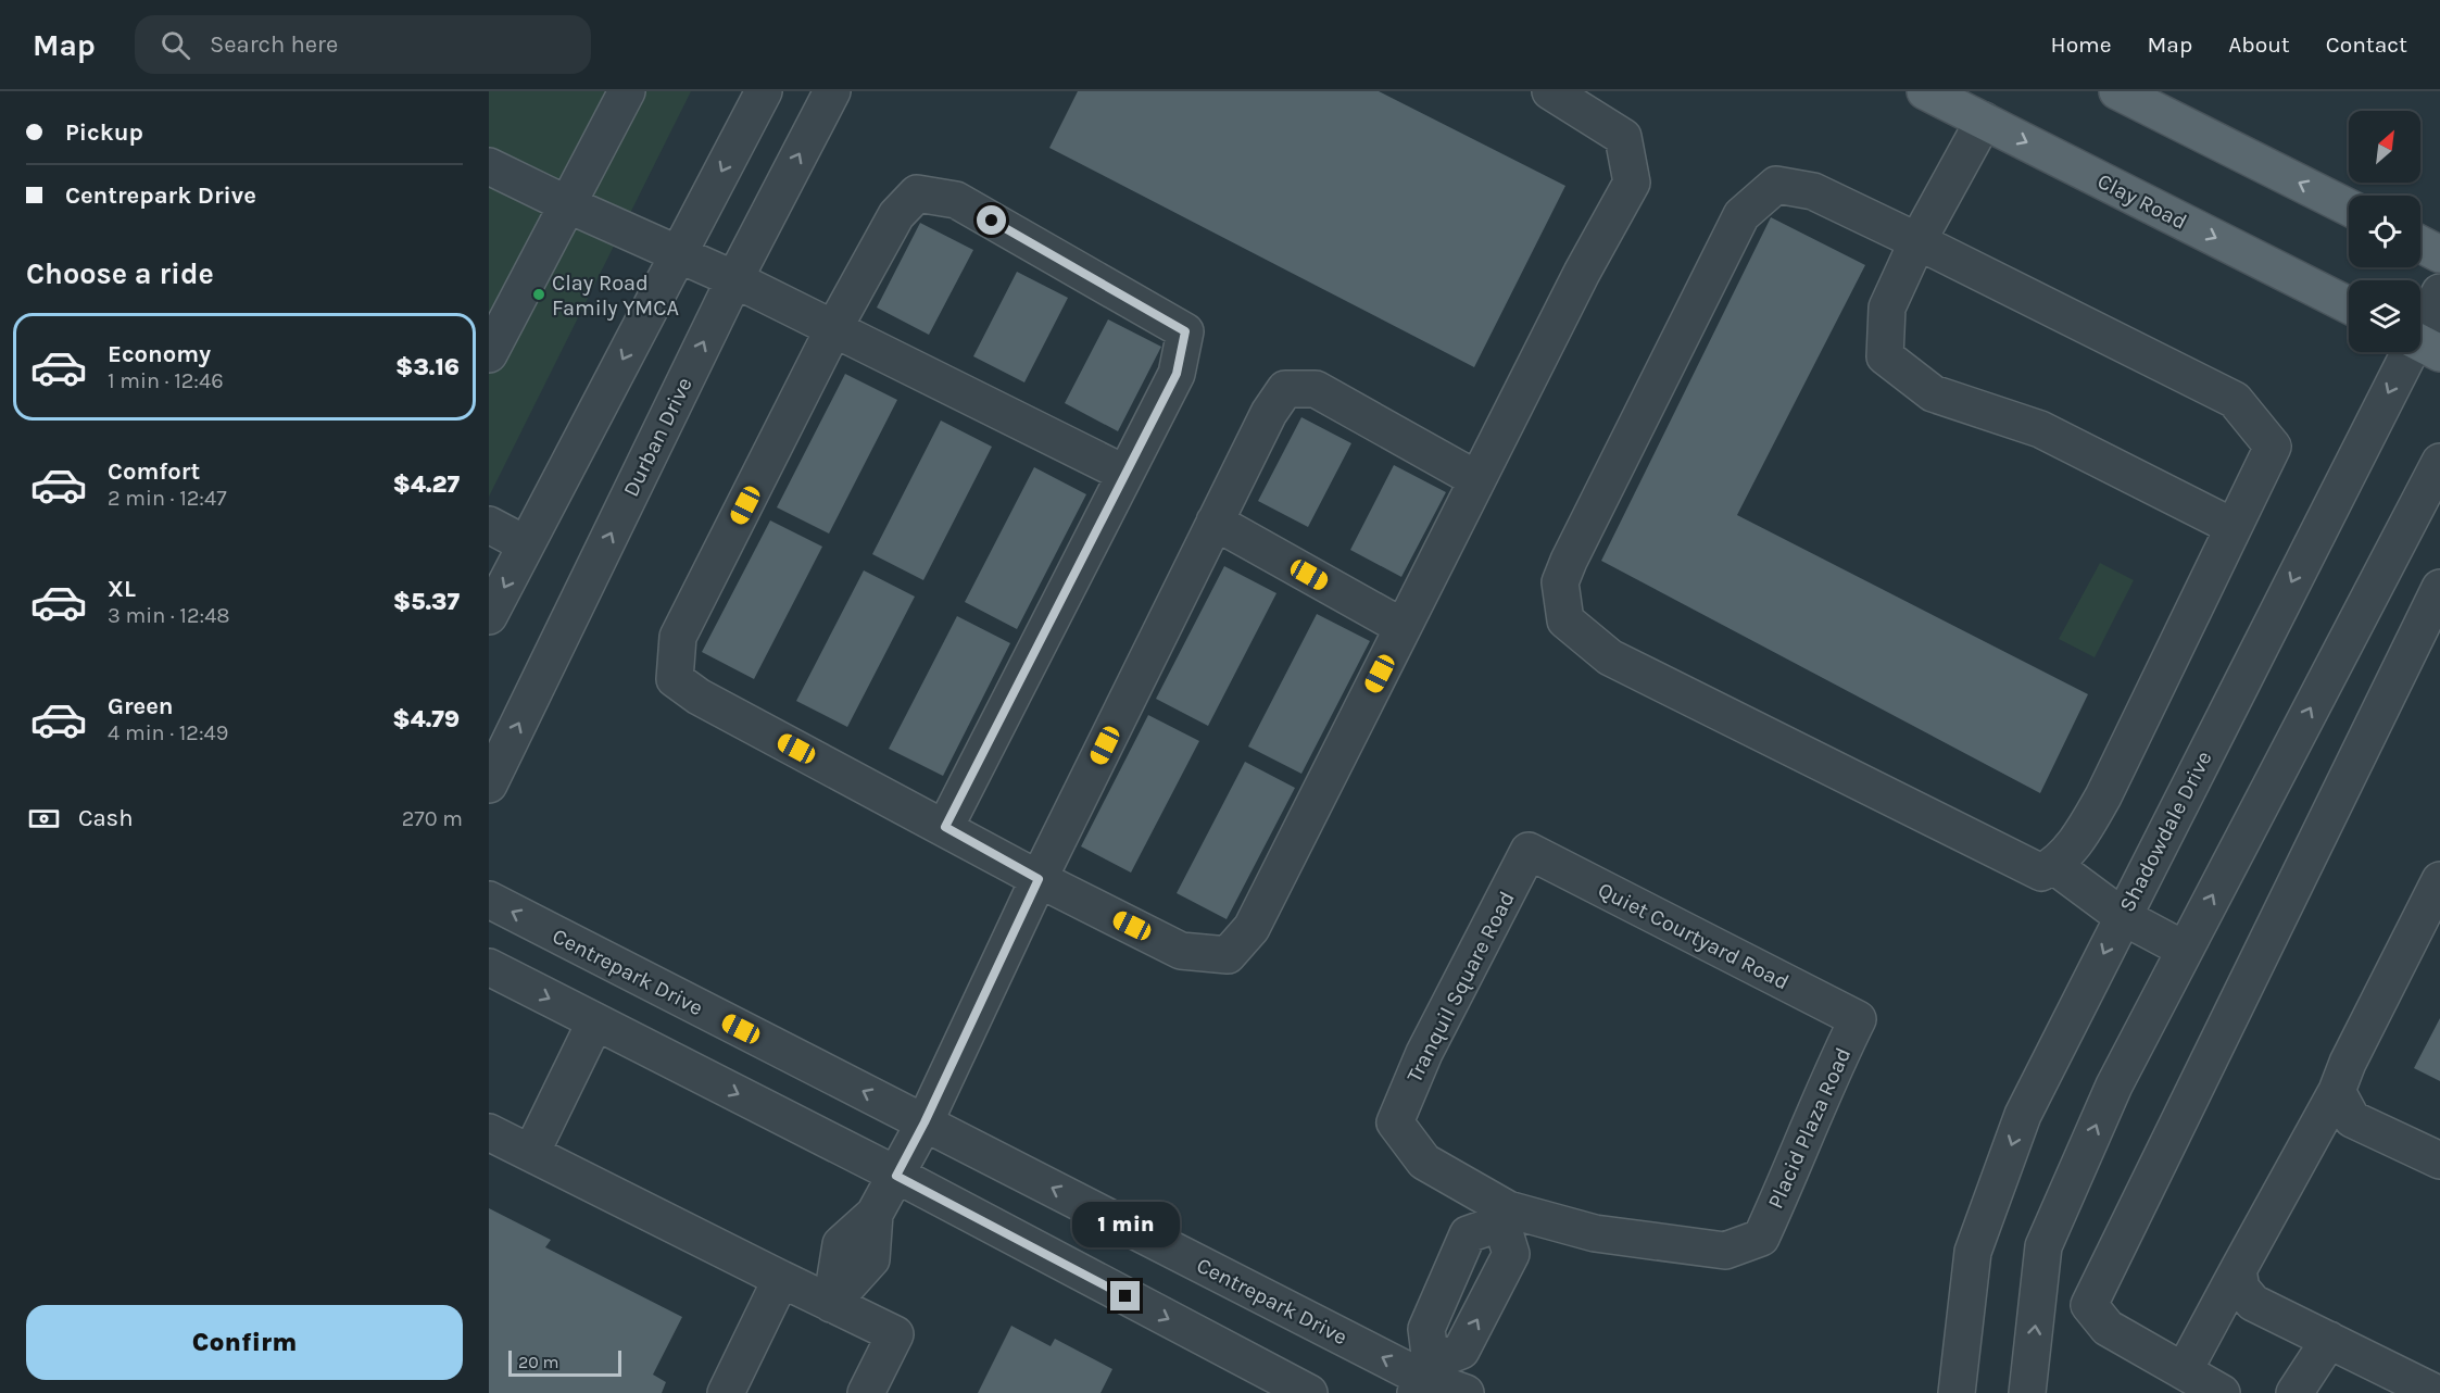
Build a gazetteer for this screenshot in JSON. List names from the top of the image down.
{
  "streets": {
    "main road": ["Clay Road"],
    "street": [
      "Durban Drive",
      "Shadowdale Drive",
      "Quiet Courtyard Road",
      "Centrepark Drive",
      "Tranquil Square Road",
      "Placid Plaza Road"
    ]
  },
  "crossings": [
    ["Quiet Courtyard Road", "Tranquil Square Road"],
    ["Quiet Courtyard Road", "Placid Plaza Road"],
    ["Tranquil Square Road", "Placid Plaza Road"]
  ],
  "places": ["Clay Road Family YMCA"],
  "scale_bar": "20 m",
  "north": "top right",
  "page": {
    "header": "Map",
    "search": "Search here",
    "nav": [
      "Home",
      "Map",
      "About",
      "Contact"
    ],
    "banner": ["Pickup", "Centrepark Drive"],
    "heading": "Choose a ride",
    "list": [
      {
        "name": "Economy",
        "note": "1 min · 12:46",
        "value": "$3.16"
      },
      {
        "name": "Comfort",
        "note": "2 min · 12:47",
        "value": "$4.27"
      },
      {
        "name": "XL",
        "note": "3 min · 12:48",
        "value": "$5.37"
      },
      {
        "name": "Green",
        "note": "4 min · 12:49",
        "value": "$4.79"
      }
    ],
    "pay": ["Cash", "270 m"],
    "bubble": "1 min",
    "buttons": "Confirm",
    "scale": "20 m"
  }
}
